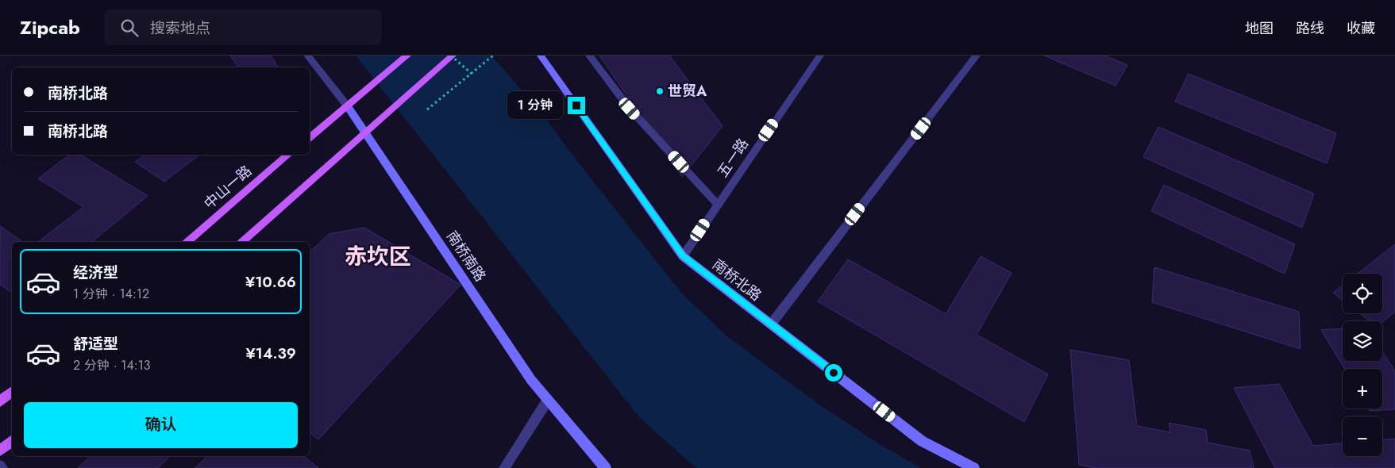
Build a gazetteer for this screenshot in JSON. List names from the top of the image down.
{
  "streets": {
    "main road": ["中山一路"],
    "street": ["五一路", "南桥南路", "南桥北路"]
  },
  "crossings": [
    ["五一路", "南桥北路"]
  ],
  "districts": ["赤坎区"],
  "places": ["世贸A"],
  "page": {
    "header": "Zipcab",
    "search": "搜索地点",
    "nav": ["地图", "路线", "收藏"],
    "banner": ["南桥北路", "南桥北路"],
    "bubble": "1 分钟",
    "list": [
      {
        "name": "经济型",
        "note": "1 分钟 · 14:12",
        "value": "¥10.66"
      },
      {
        "name": "舒适型",
        "note": "2 分钟 · 14:13",
        "value": "¥14.39"
      }
    ],
    "map_buttons": ["+", "−"],
    "buttons": "确认"
  }
}
